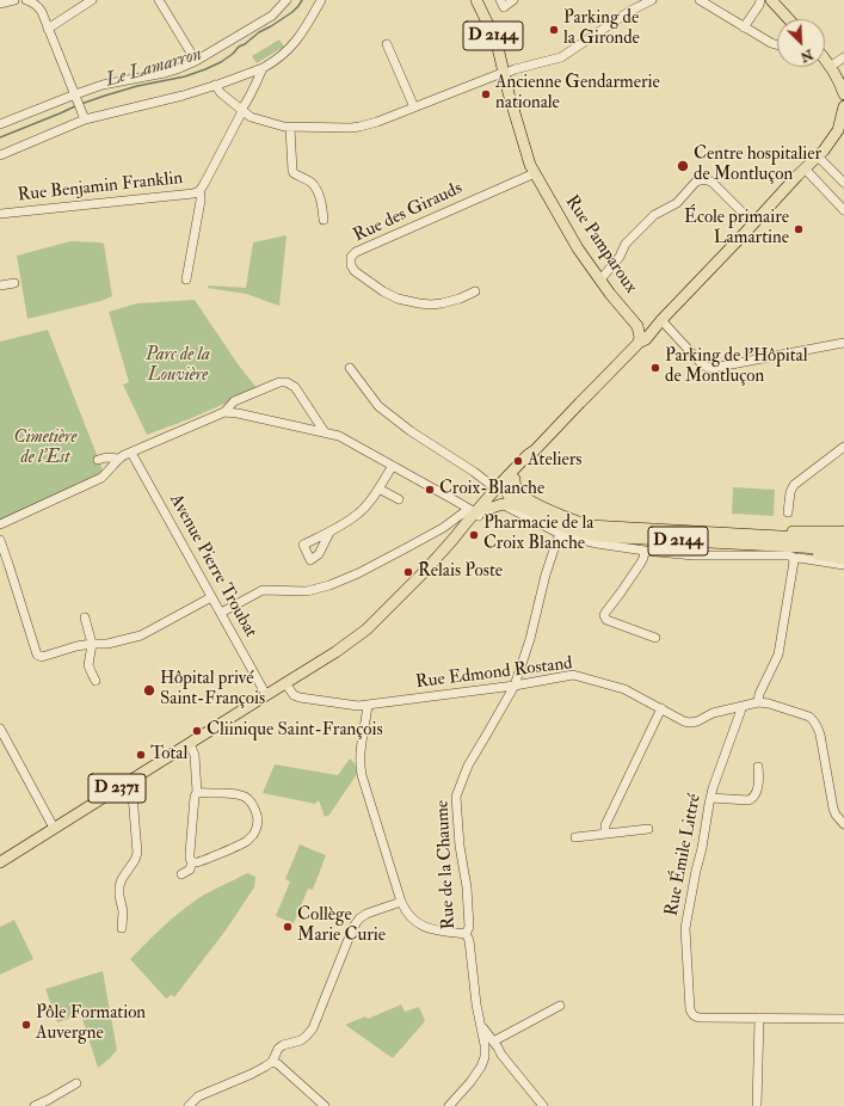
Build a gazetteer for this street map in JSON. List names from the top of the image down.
{
  "streets": {
    "main road": ["D 2144", "Rue Pamparoux", "D 2371"],
    "street": [
      "Rue Benjamin Franklin",
      "Rue des Girauds",
      "Avenue Pierre Troubat",
      "Rue Edmond Rostand",
      "Rue Émile Littré",
      "Rue de la Chaume"
    ]
  },
  "crossings": [
    ["D 2144", "Rue des Girauds"],
    ["D 2144", "Rue Pamparoux"],
    ["D 2144", "D 2371"],
    ["Rue des Girauds", "Rue Pamparoux"],
    ["Avenue Pierre Troubat", "D 2371"],
    ["Rue Edmond Rostand", "D 2371"],
    ["Rue Edmond Rostand", "Rue Émile Littré"],
    ["Rue Edmond Rostand", "Rue de la Chaume"]
  ],
  "water": ["Le Lamarron"],
  "parks": ["Parc de la Louvière", "Cimetière de l’Est"],
  "places": [
    "Parking de la Gironde",
    "Ancienne Gendarmerie nationale",
    "Centre hospitalier de Montluçon",
    "École primaire Lamartine",
    "Parking de l'Hôpital de Montluçon",
    "Ateliers",
    "Croix-Blanche",
    "Pharmacie de la Croix Blanche",
    "Relais Poste",
    "Hôpital privé Saint-François",
    "Cliinique Saint-François",
    "Total",
    "Collège Marie Curie",
    "Pôle Formation Auvergne"
  ],
  "north": "bottom right"
}
